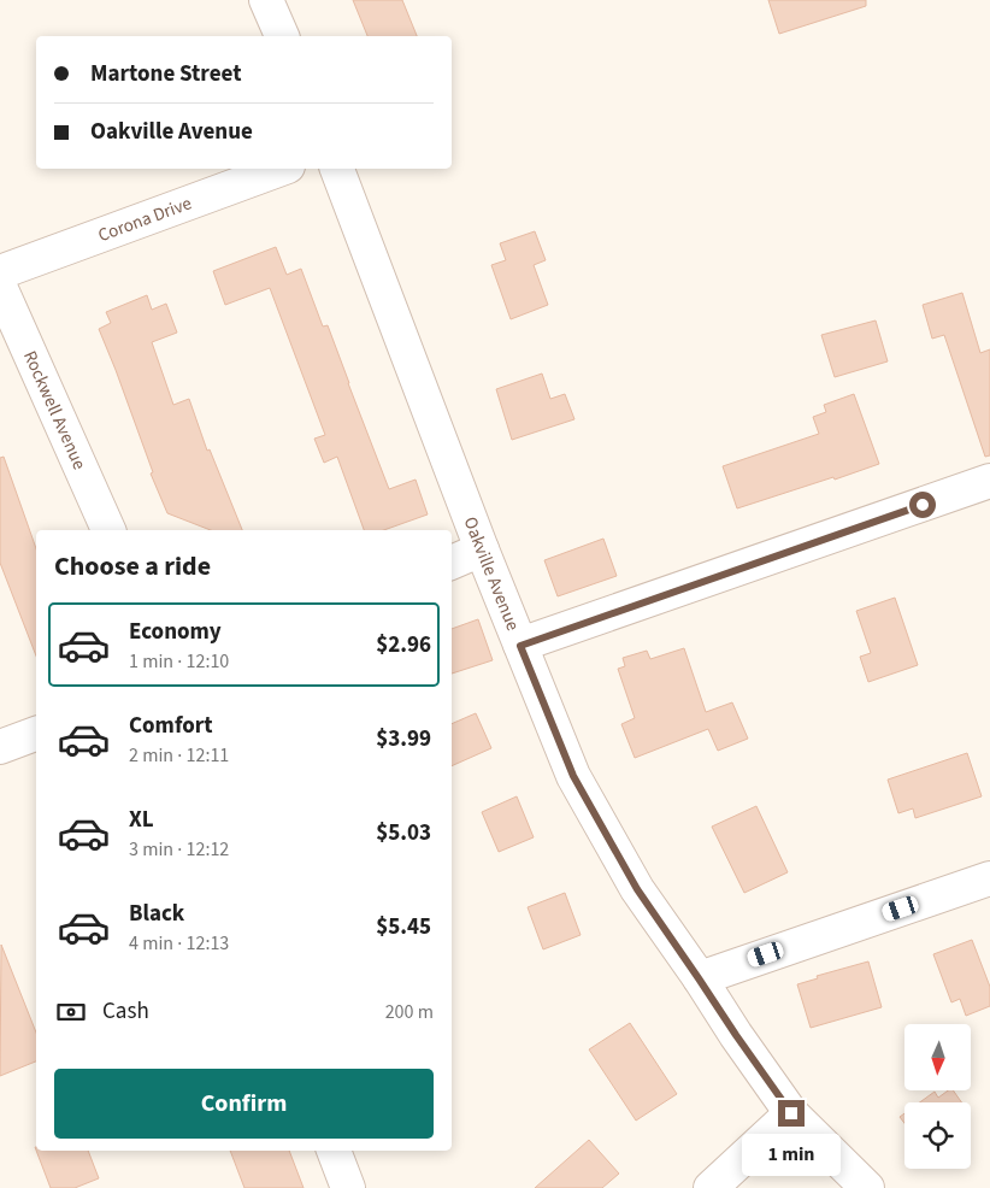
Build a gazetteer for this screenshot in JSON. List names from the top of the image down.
{
  "streets": {
    "street": ["Corona Drive", "Rockwell Avenue", "Oakville Avenue"]
  },
  "north": "bottom",
  "page": {
    "banner": ["Martone Street", "Oakville Avenue"],
    "heading": "Choose a ride",
    "list": [
      {
        "name": "Economy",
        "note": "1 min · 12:10",
        "value": "$2.96"
      },
      {
        "name": "Comfort",
        "note": "2 min · 12:11",
        "value": "$3.99"
      },
      {
        "name": "XL",
        "note": "3 min · 12:12",
        "value": "$5.03"
      },
      {
        "name": "Black",
        "note": "4 min · 12:13",
        "value": "$5.45"
      }
    ],
    "pay": ["Cash", "200 m"],
    "buttons": "Confirm",
    "bubble": "1 min"
  }
}
